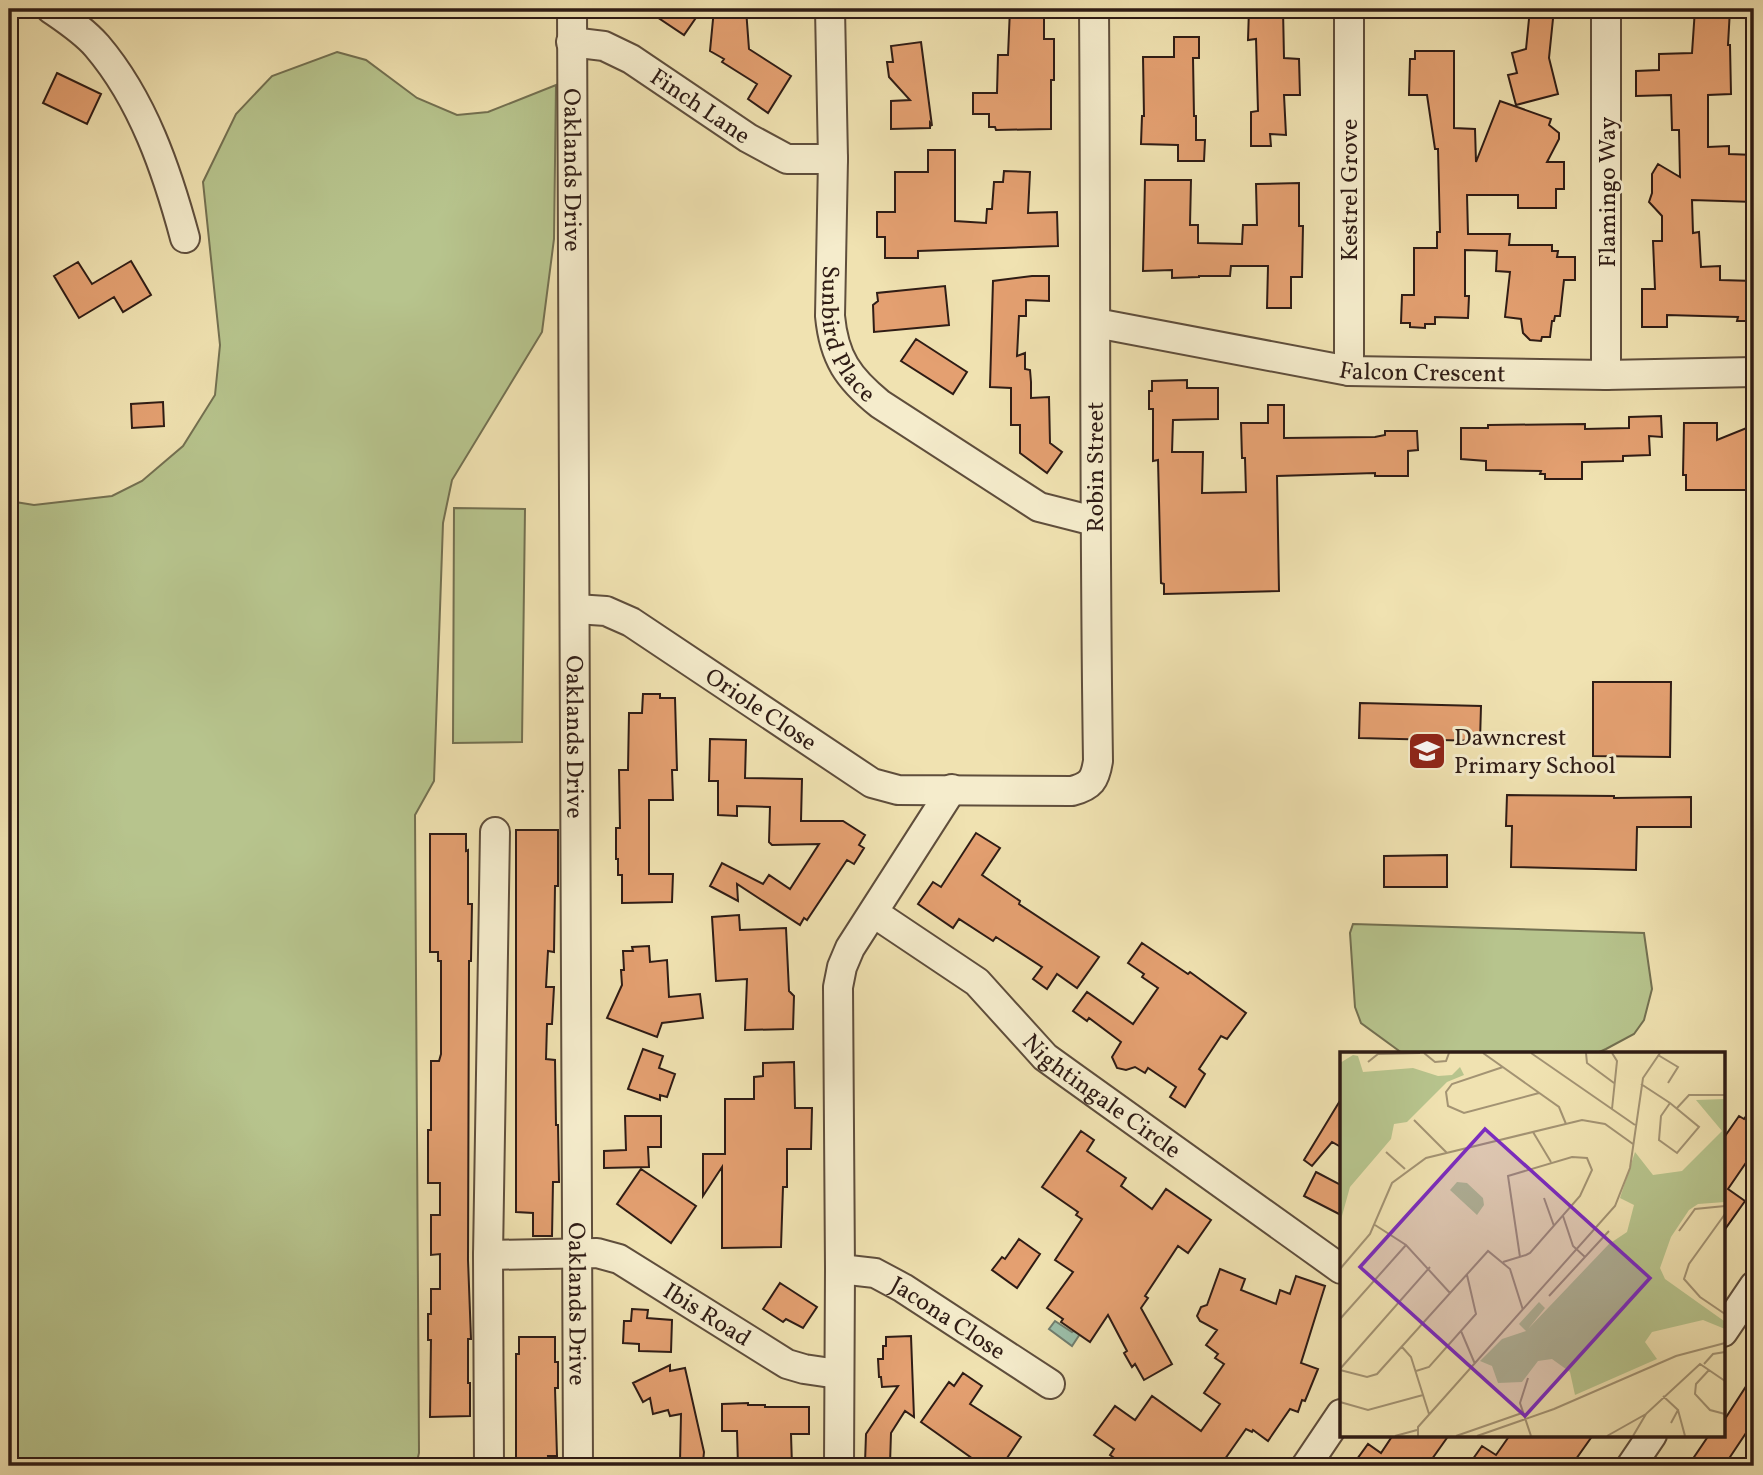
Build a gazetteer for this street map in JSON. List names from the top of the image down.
{
  "streets": {
    "street": [
      "Finch Lane",
      "Oaklands Drive",
      "Kestrel Grove",
      "Flamingo Way",
      "Sunbird Place",
      "Falcon Crescent",
      "Robin Street",
      "Oriole Close",
      "Nightingale Circle",
      "Ibis Road",
      "Jacona Close"
    ]
  },
  "crossings": [
    ["Finch Lane", "Oaklands Drive"],
    ["Finch Lane", "Sunbird Place"],
    ["Oaklands Drive", "Oriole Close"],
    ["Oaklands Drive", "Ibis Road"],
    ["Kestrel Grove", "Falcon Crescent"],
    ["Flamingo Way", "Falcon Crescent"],
    ["Sunbird Place", "Robin Street"],
    ["Falcon Crescent", "Robin Street"],
    ["Robin Street", "Oriole Close"]
  ],
  "places": {
    "school or university": ["Dawncrest Primary School"]
  }
}
